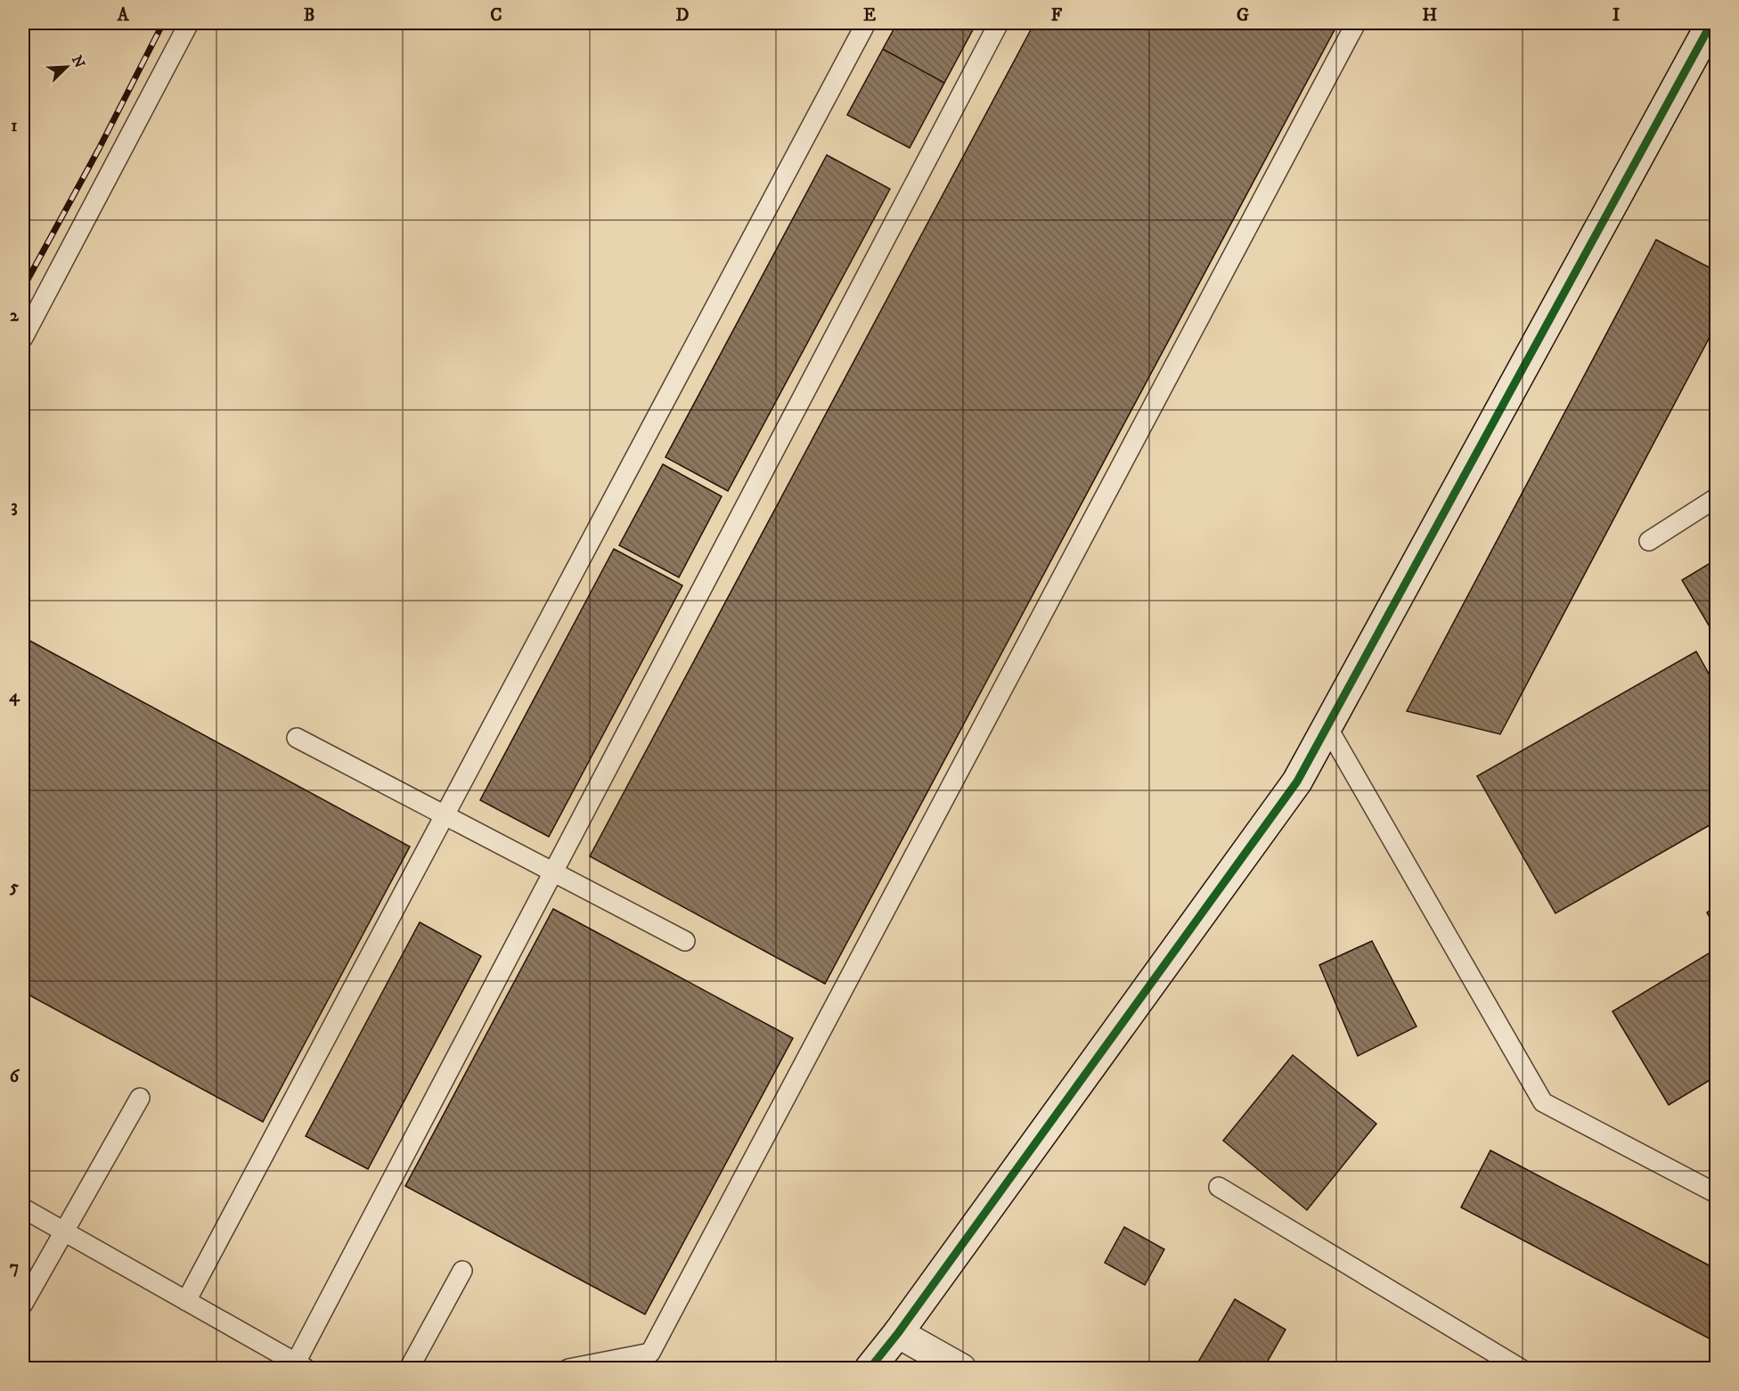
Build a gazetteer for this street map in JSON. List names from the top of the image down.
{
  "north": "top right",
  "grid": {
    "columns": [
      "A",
      "B",
      "C",
      "D",
      "E",
      "F",
      "G",
      "H",
      "I"
    ],
    "rows": [
      "1",
      "2",
      "3",
      "4",
      "5",
      "6",
      "7"
    ]
  }
}
